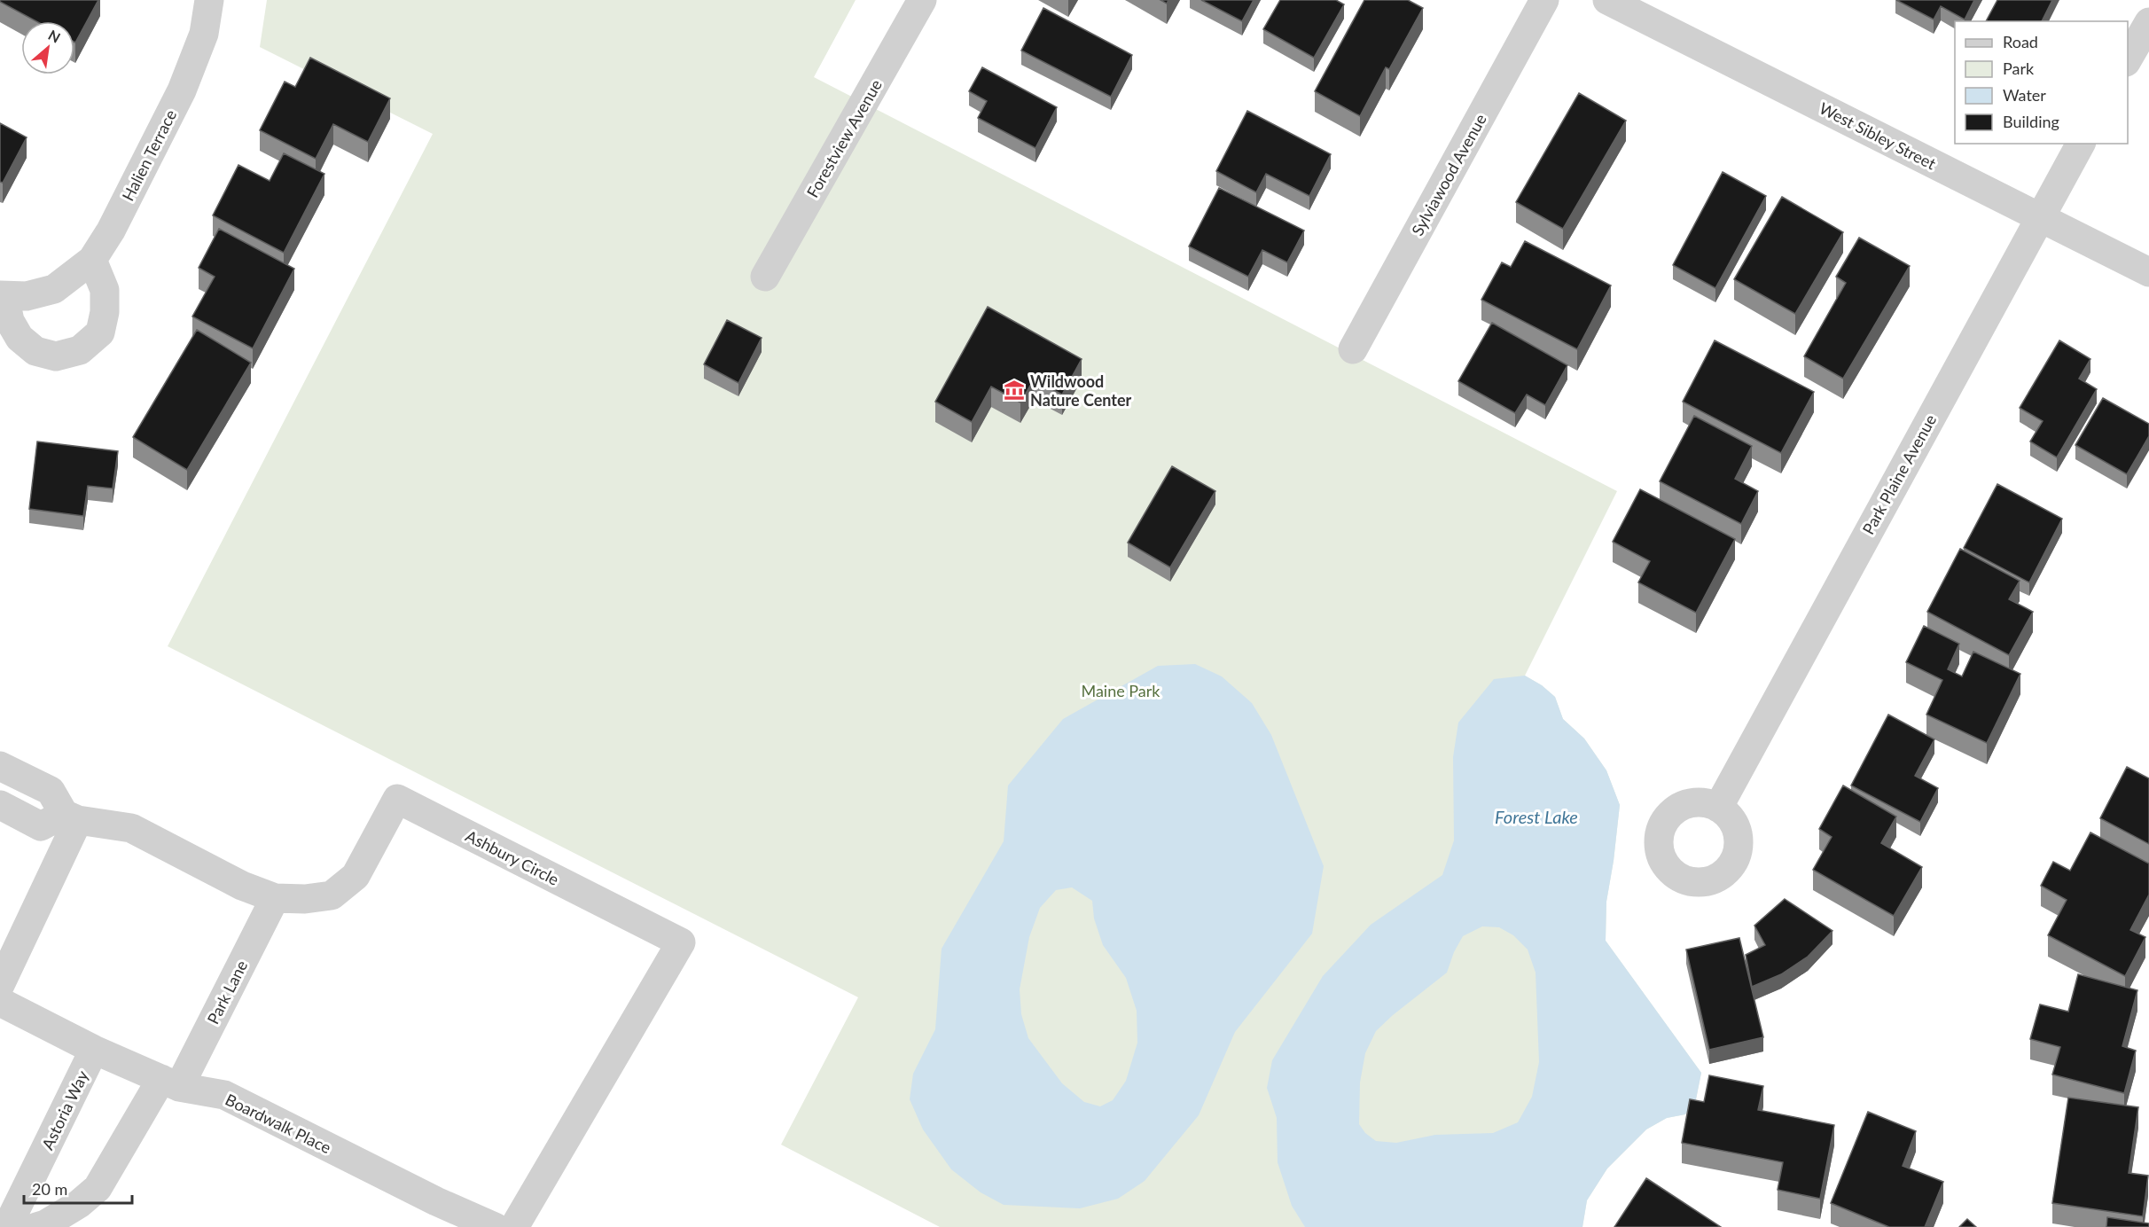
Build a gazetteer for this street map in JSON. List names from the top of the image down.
{
  "streets": {
    "street": [
      "West Sibley Street",
      "Forestview Avenue",
      "Halien Terrace",
      "Sylviawood Avenue",
      "Park Plaine Avenue",
      "Ashbury Circle",
      "Park Lane",
      "Astoria Way",
      "Boardwalk Place"
    ]
  },
  "crossings": [
    ["West Sibley Street", "Park Plaine Avenue"],
    ["Ashbury Circle", "Park Lane"],
    ["Park Lane", "Boardwalk Place"],
    ["Astoria Way", "Boardwalk Place"]
  ],
  "water": ["Forest Lake"],
  "parks": ["Maine Park"],
  "places": {
    "museum": ["Wildwood Nature Center"]
  },
  "legend": [
    "Road",
    "Park",
    "Water",
    "Building"
  ],
  "scale_bar": "20 m",
  "north": "top right"
}
